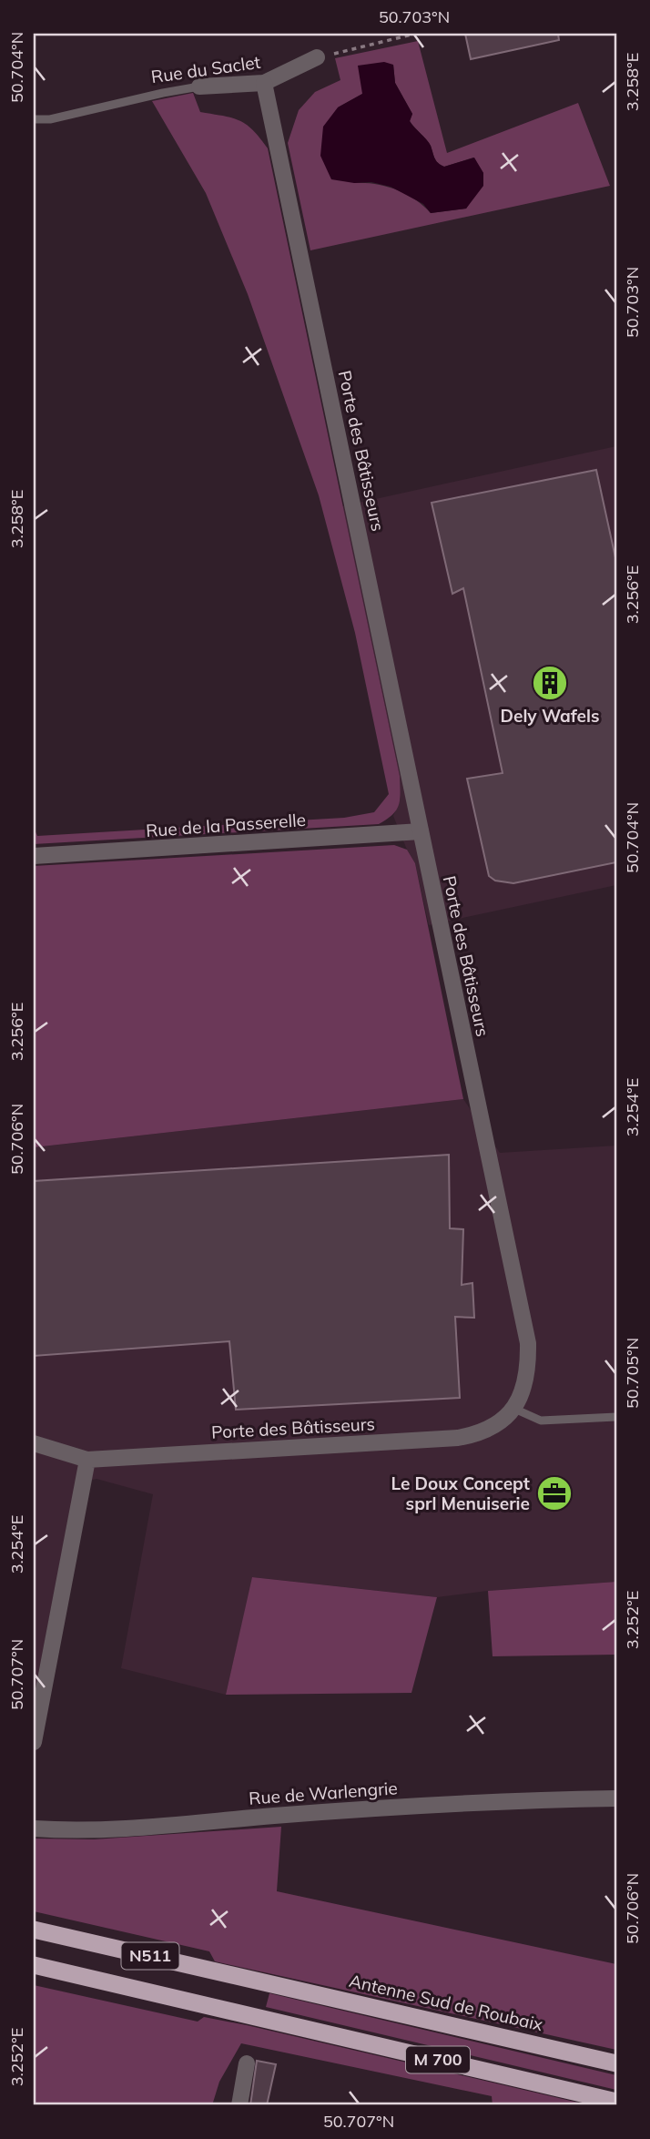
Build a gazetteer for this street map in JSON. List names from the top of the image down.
{
  "streets": {
    "highway": ["N511", "Antenne Sud de Roubaix", "M 700"],
    "street": [
      "Rue du Saclet",
      "Porte des Bâtisseurs",
      "Rue de la Passerelle",
      "Rue de Warlengrie"
    ]
  },
  "crossings": [
    ["Rue du Saclet", "Porte des Bâtisseurs"],
    ["Porte des Bâtisseurs", "Rue de la Passerelle"],
    ["N511", "Antenne Sud de Roubaix"],
    ["N511", "M 700"]
  ],
  "places": {
    "building": ["Dely Wafels"],
    "office": ["Le Doux Concept sprl Menuiserie"]
  },
  "coordinates": [
    "50.703°N",
    "50.704°N",
    "3.258°E",
    "3.256°E",
    "3.254°E",
    "50.706°N",
    "50.705°N",
    "3.252°E",
    "50.707°N"
  ]
}
